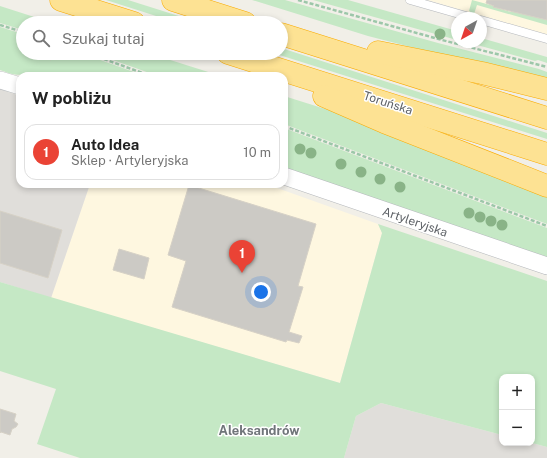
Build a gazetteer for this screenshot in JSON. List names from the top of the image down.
{
  "streets": {
    "highway": ["Toruńska"],
    "street": ["Artyleryjska"]
  },
  "districts": ["Aleksandrów"],
  "north": "bottom left",
  "page": {
    "search": "Szukaj tutaj",
    "heading": "W pobliżu",
    "list": [
      {
        "mark": "1",
        "name": "Auto Idea",
        "note": "Sklep · Artyleryjska",
        "value": "10 m"
      }
    ],
    "pins": "1",
    "map_buttons": ["+", "−"]
  }
}
